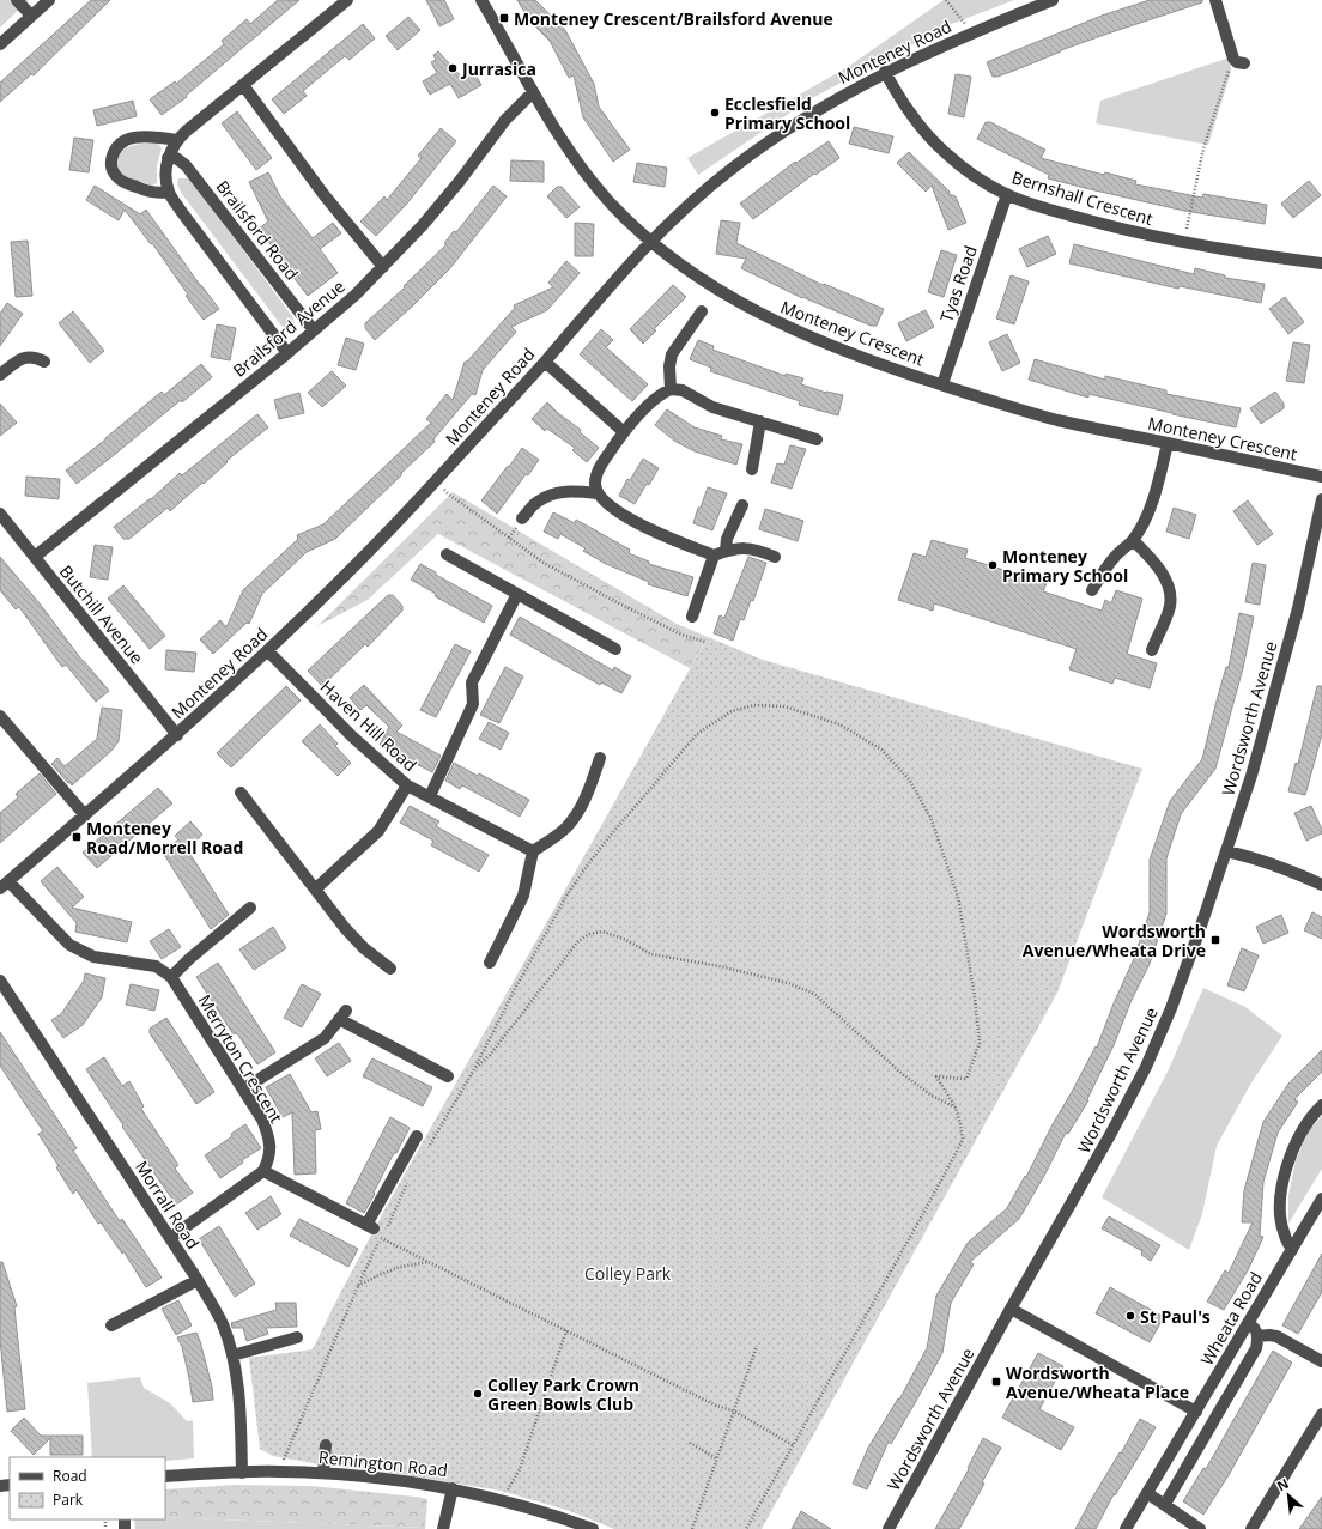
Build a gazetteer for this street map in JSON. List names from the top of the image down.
{
  "streets": {
    "street": [
      "Monteney Road",
      "Bernshall Crescent",
      "Brailsford Road",
      "Tyas Road",
      "Brailsford Avenue",
      "Monteney Crescent",
      "Butchill Avenue",
      "Wordsworth Avenue",
      "Haven Hill Road",
      "Merryton Crescent",
      "Morrall Road",
      "Wheata Road",
      "Remington Road"
    ]
  },
  "crossings": [
    ["Monteney Road", "Bernshall Crescent"],
    ["Monteney Road", "Monteney Crescent"],
    ["Monteney Road", "Butchill Avenue"],
    ["Monteney Road", "Haven Hill Road"],
    ["Monteney Road", "Merryton Crescent"],
    ["Bernshall Crescent", "Tyas Road"],
    ["Brailsford Road", "Brailsford Avenue"],
    ["Tyas Road", "Monteney Crescent"],
    ["Brailsford Avenue", "Monteney Crescent"],
    ["Brailsford Avenue", "Butchill Avenue"],
    ["Morrall Road", "Remington Road"]
  ],
  "parks": ["Colley Park"],
  "places": {
    "transit": [
      "Monteney Crescent/Brailsford Avenue",
      "Monteney Road/Morrell Road",
      "Wordsworth Avenue/Wheata Drive",
      "Wordsworth Avenue/Wheata Place"
    ],
    "other": [
      "Jurrasica",
      "Ecclesfield Primary School",
      "Monteney Primary School",
      "St Paul's",
      "Colley Park Crown Green Bowls Club"
    ]
  },
  "legend": ["Road", "Park"],
  "north": "top left"
}
